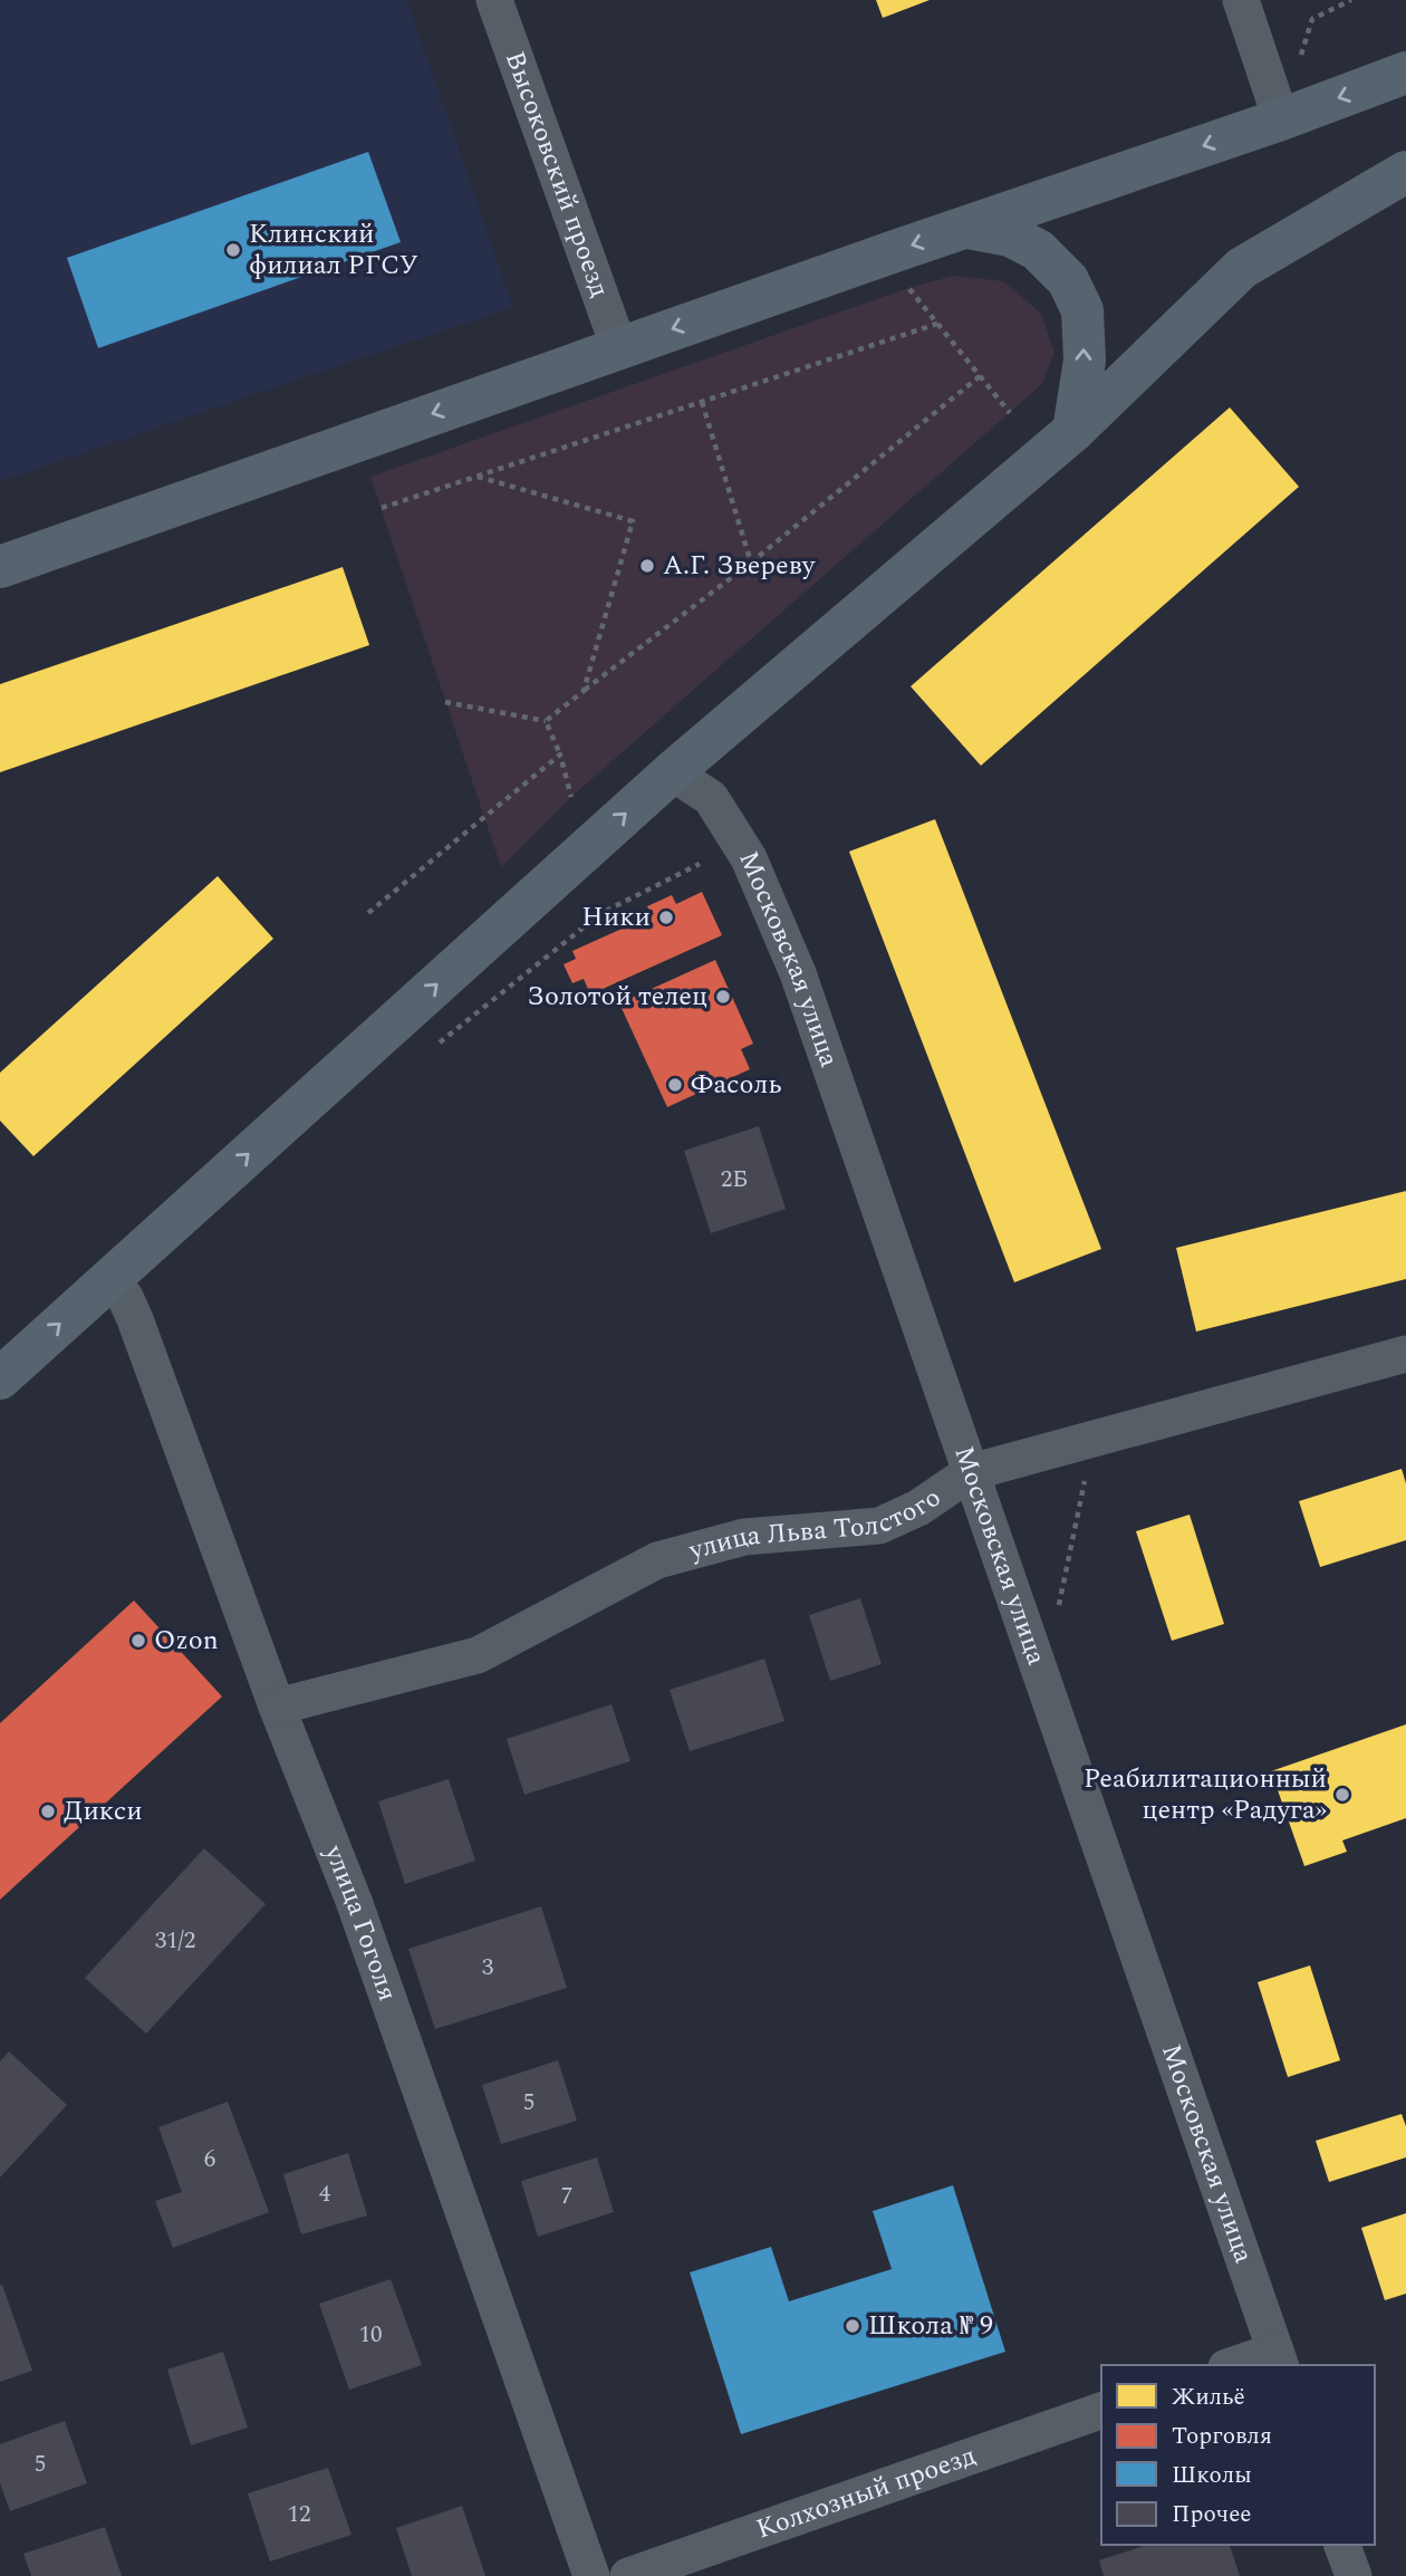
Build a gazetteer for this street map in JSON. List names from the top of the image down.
{
  "streets": {
    "street": [
      "Высоковский проезд",
      "Московская улица",
      "улица Льва Толстого",
      "улица Гоголя",
      "Колхозный проезд"
    ]
  },
  "crossings": [
    ["Московская улица", "улица Льва Толстого"],
    ["улица Льва Толстого", "улица Гоголя"]
  ],
  "places": [
    "Клинский филиал РГСУ",
    "А.Г. Звереву",
    "Ники",
    "Золотой телец",
    "Фасоль",
    "Ozon",
    "Реабилитационный центр «Радуга»",
    "Дикси",
    "Школа № 9"
  ],
  "house_numbers": [
    "2Б",
    "31/2",
    "3",
    "5",
    "6",
    "4",
    "7",
    "10",
    "5",
    "12"
  ],
  "legend": [
    "Жильё",
    "Торговля",
    "Школы",
    "Прочее"
  ]
}
